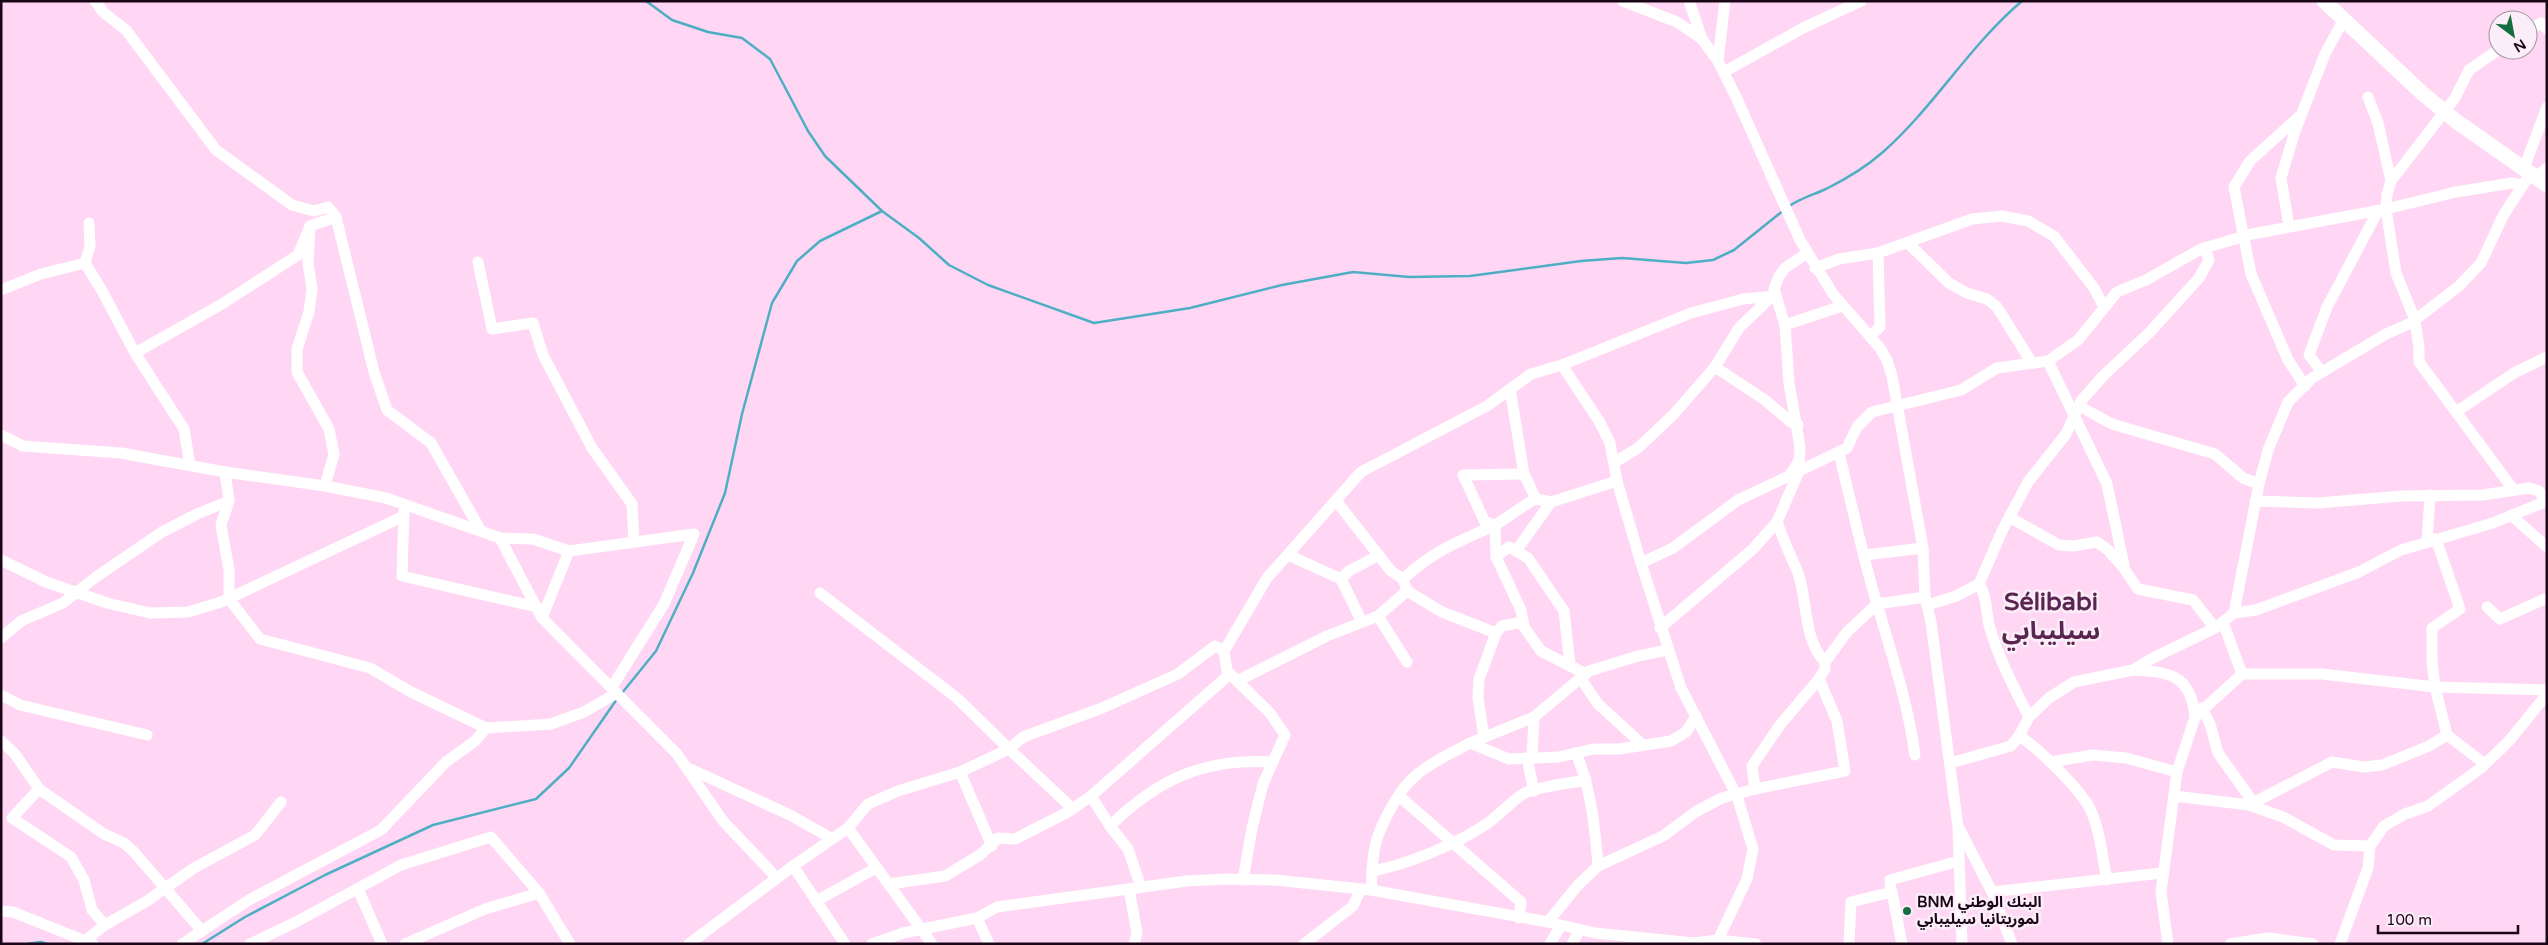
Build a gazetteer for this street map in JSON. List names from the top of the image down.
{
  "districts": ["Sélibabi سيليبابي"],
  "places": ["BNM البنك الوطني لموريتانيا سيليبابي"],
  "scale_bar": "100 m",
  "north": "bottom right"
}
